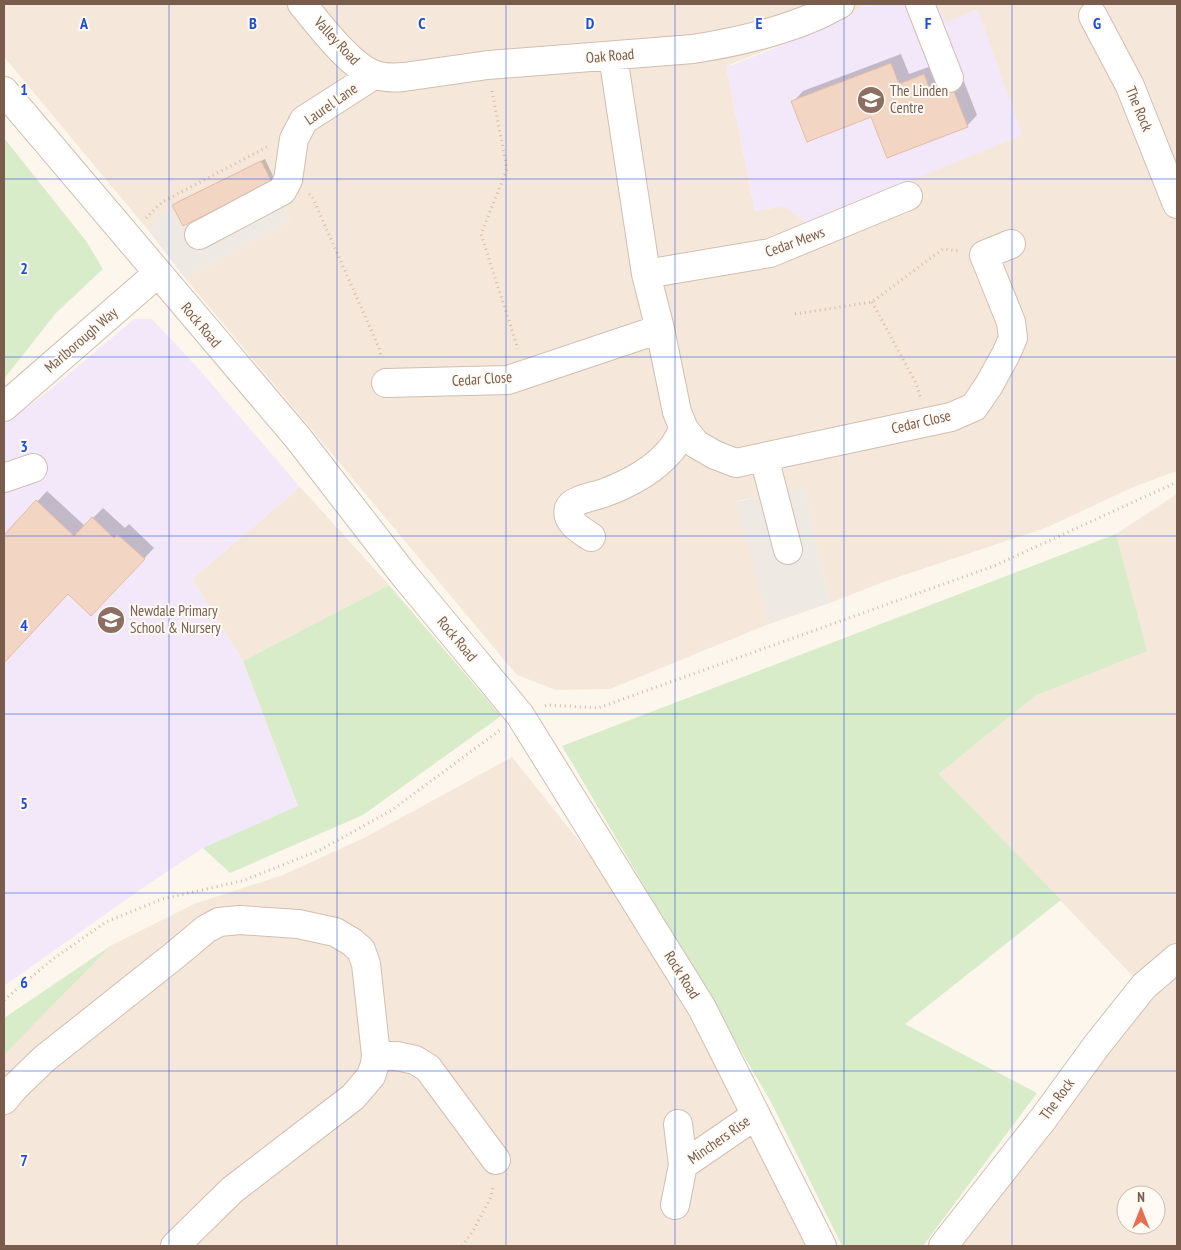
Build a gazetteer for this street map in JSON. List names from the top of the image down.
{
  "streets": {
    "street": [
      "Valley Road",
      "Oak Road",
      "Laurel Lane",
      "The Rock",
      "Cedar Mews",
      "Rock Road",
      "Marlborough Way",
      "Cedar Close",
      "Minchers Rise"
    ]
  },
  "crossings": [
    ["Valley Road", "Oak Road"],
    ["Valley Road", "Laurel Lane"],
    ["Oak Road", "Laurel Lane"],
    ["Oak Road", "Cedar Close"],
    ["Cedar Mews", "Cedar Close"],
    ["Rock Road", "Marlborough Way"],
    ["Rock Road", "Minchers Rise"]
  ],
  "places": {
    "school or university": ["The Linden Centre", "Newdale Primary School & Nursery"]
  },
  "north": "top",
  "grid": {
    "columns": [
      "A",
      "B",
      "C",
      "D",
      "E",
      "F",
      "G"
    ],
    "rows": [
      "1",
      "2",
      "3",
      "4",
      "5",
      "6",
      "7"
    ]
  }
}
